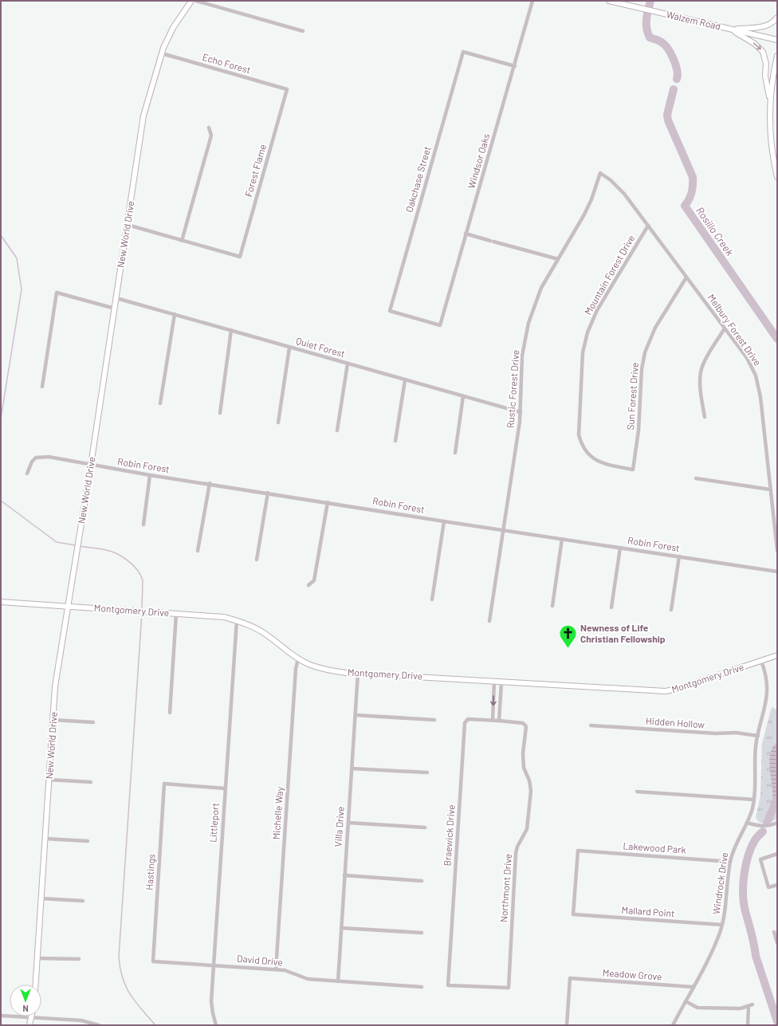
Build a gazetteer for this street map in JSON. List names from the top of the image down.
{
  "streets": {
    "main road": ["Walzem Road", "New World Drive", "Montgomery Drive"],
    "street": [
      "Echo Forest",
      "Windsor Oaks",
      "Forest Flame",
      "Oakchase Street",
      "Mountain Forest Drive",
      "Melbury Forest Drive",
      "Quiet Forest",
      "Rustic Forest Drive",
      "Sun Forest Drive",
      "Robin Forest",
      "Hidden Hollow",
      "Michelle Way",
      "Littleport",
      "Villa Drive",
      "Braewick Drive",
      "Lakewood Park",
      "Hastings",
      "Windrock Drive",
      "Northmont Drive",
      "Mallard Point",
      "David Drive",
      "Meadow Grove"
    ]
  },
  "crossings": [
    ["Echo Forest", "Forest Flame"],
    ["Echo Forest", "New World Drive"],
    ["Windsor Oaks", "Oakchase Street"],
    ["New World Drive", "Quiet Forest"],
    ["New World Drive", "Robin Forest"],
    ["New World Drive", "Montgomery Drive"],
    ["Mountain Forest Drive", "Melbury Forest Drive"],
    ["Mountain Forest Drive", "Sun Forest Drive"],
    ["Melbury Forest Drive", "Rustic Forest Drive"],
    ["Melbury Forest Drive", "Sun Forest Drive"],
    ["Quiet Forest", "Rustic Forest Drive"],
    ["Rustic Forest Drive", "Robin Forest"],
    ["Montgomery Drive", "Michelle Way"],
    ["Montgomery Drive", "Littleport"],
    ["Montgomery Drive", "Villa Drive"],
    ["Montgomery Drive", "Windrock Drive"],
    ["Hidden Hollow", "Windrock Drive"],
    ["Michelle Way", "David Drive"],
    ["Littleport", "Hastings"],
    ["Littleport", "David Drive"],
    ["Villa Drive", "David Drive"],
    ["Braewick Drive", "Northmont Drive"],
    ["Lakewood Park", "Windrock Drive"],
    ["Lakewood Park", "Mallard Point"],
    ["Hastings", "David Drive"],
    ["Windrock Drive", "Mallard Point"],
    ["Windrock Drive", "Meadow Grove"]
  ],
  "water": ["Rosillo Creek"],
  "places": {
    "church": ["Newness of Life Christian Fellowship"]
  },
  "north": "bottom"
}
